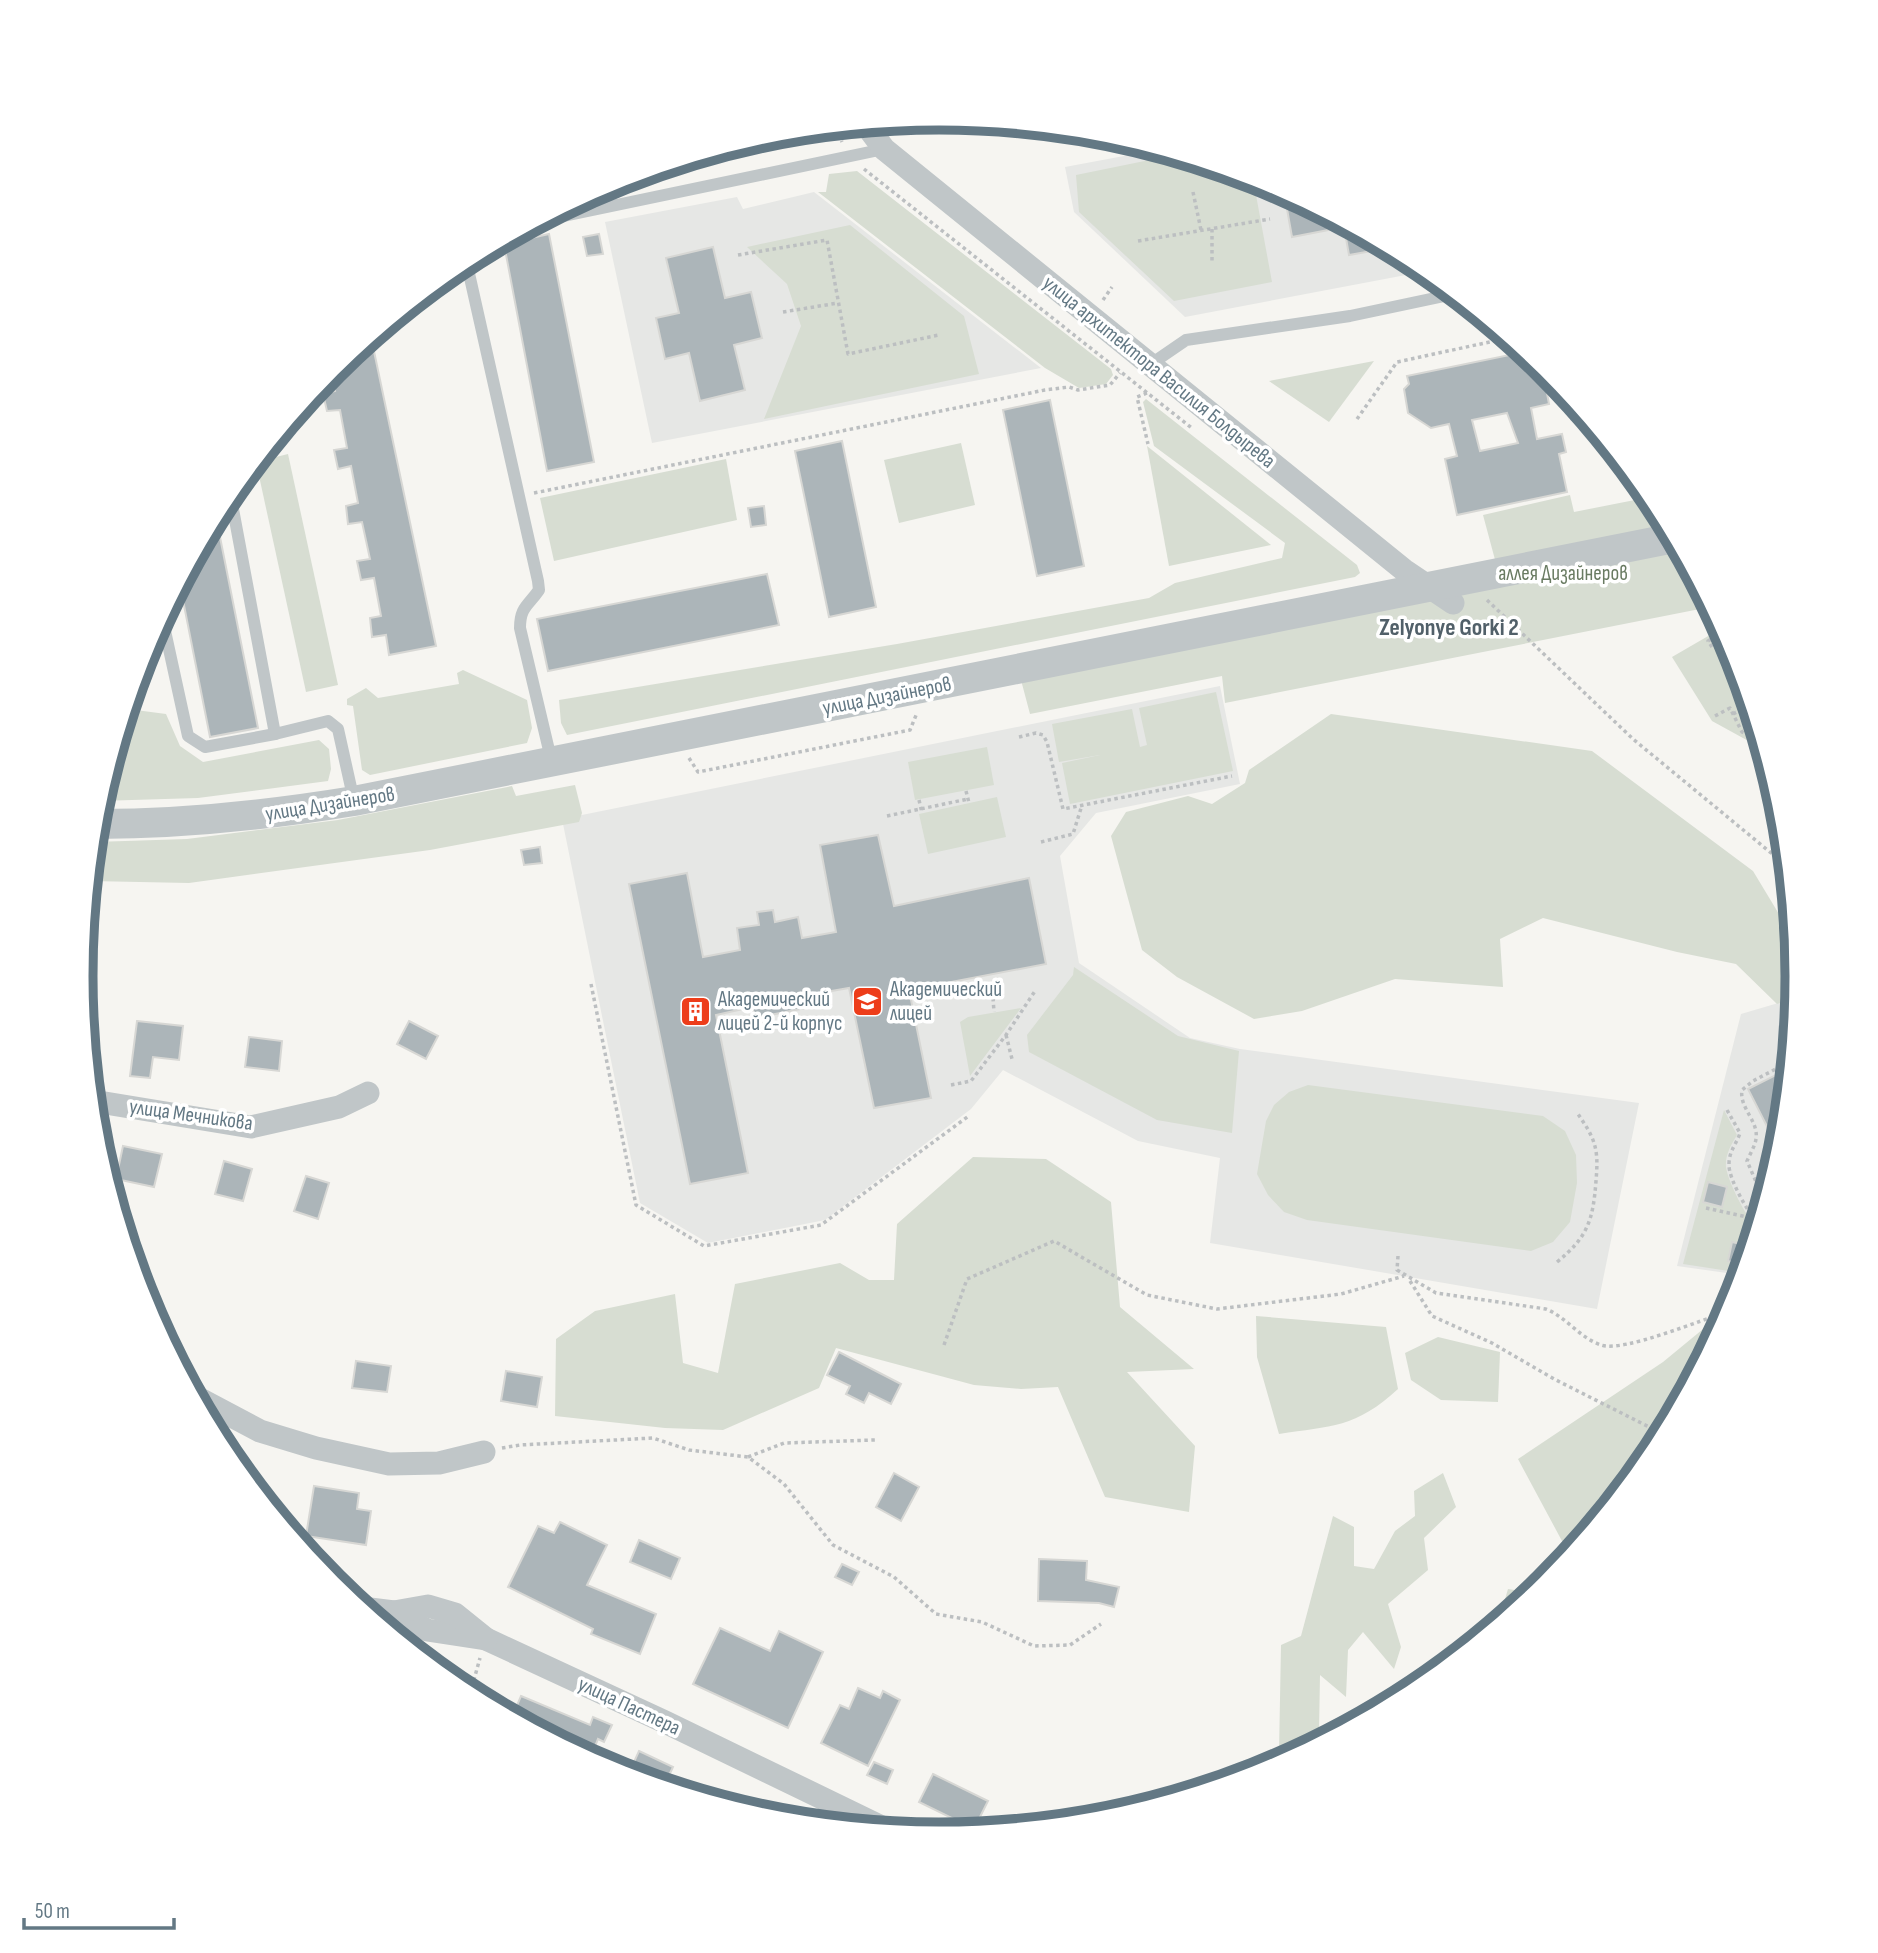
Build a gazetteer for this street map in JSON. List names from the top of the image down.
{
  "streets": {
    "street": [
      "улица архитектора Василия Болдырева",
      "улица Дизайнеров",
      "улица Мечникова",
      "улица Пастера"
    ]
  },
  "crossings": [
    ["улица архитектора Василия Болдырева", "улица Дизайнеров"]
  ],
  "districts": ["Zelyonye Gorki 2"],
  "parks": ["аллея Дизайнеров"],
  "places": {
    "school or university": ["Академический лицей"],
    "building": ["Академический лицей 2-й корпус"]
  },
  "scale_bar": "50 m"
}
